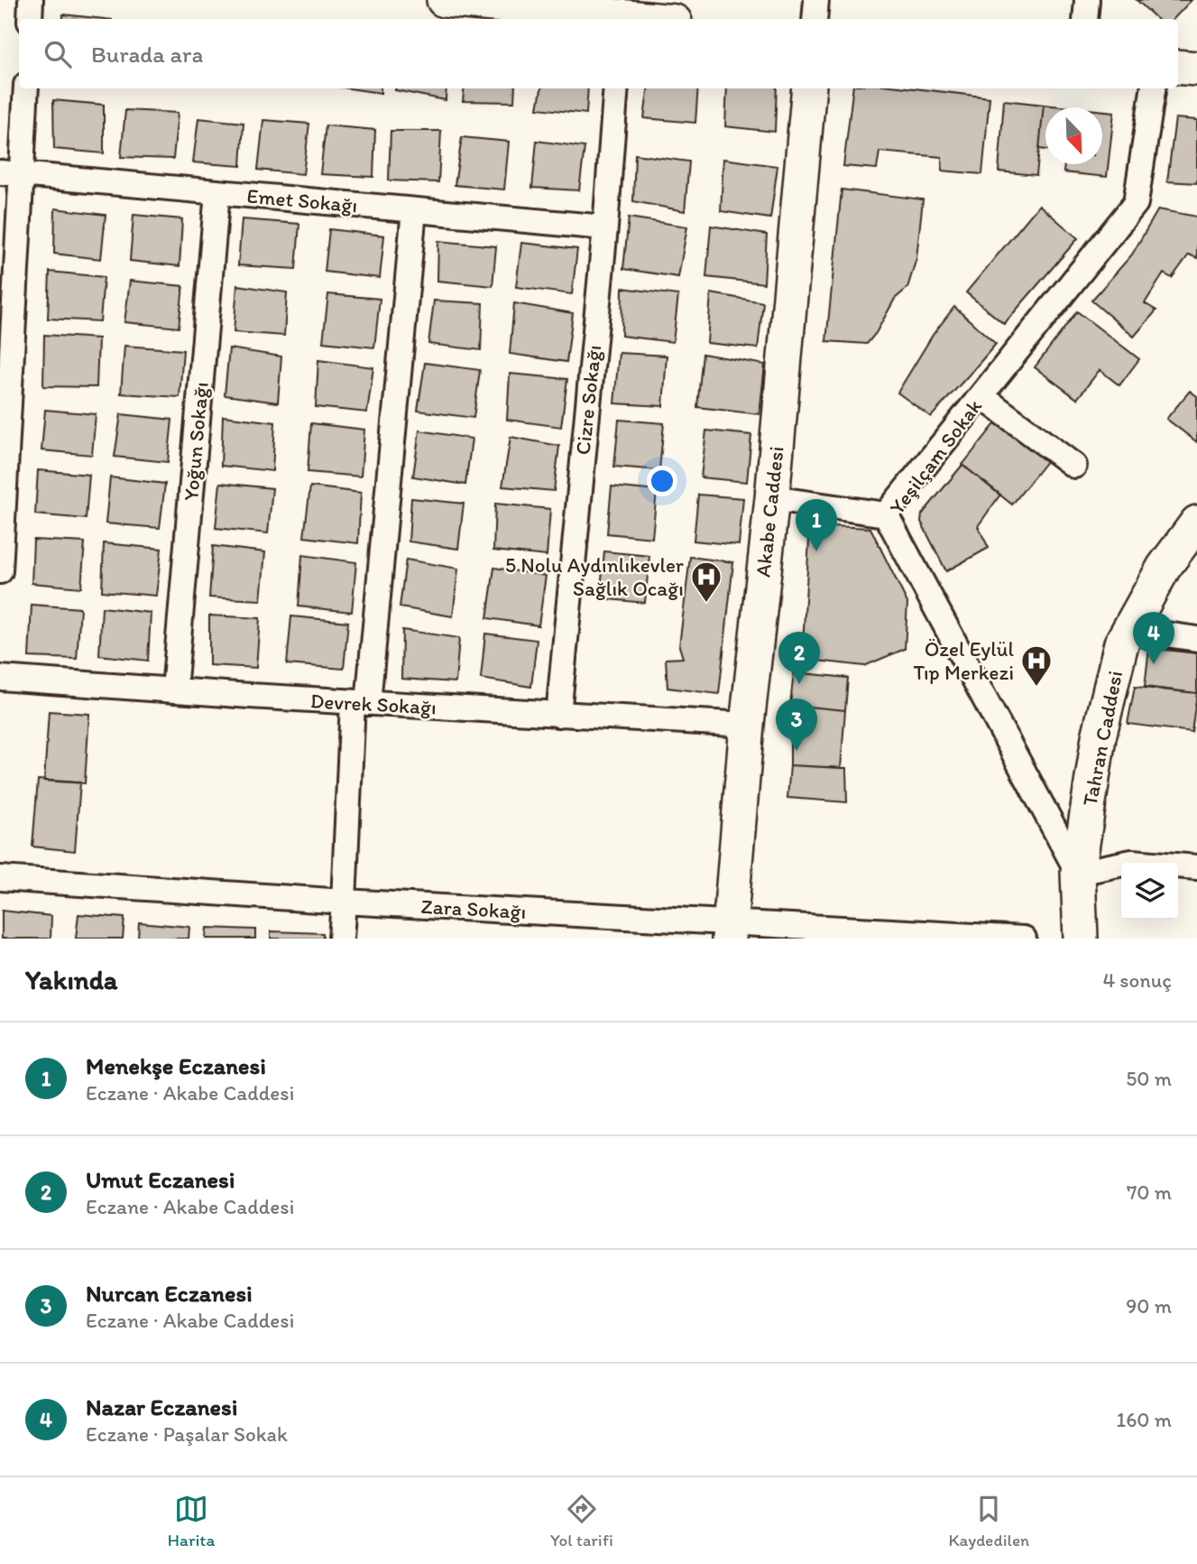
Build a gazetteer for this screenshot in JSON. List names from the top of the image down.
{
  "streets": {
    "street": [
      "Emet Sokağı",
      "Cizre Sokağı",
      "Yoğun Sokağı",
      "Yeşilçam Sokak",
      "Akabe Caddesi",
      "Devrek Sokağı",
      "Tahran Caddesi",
      "Zara Sokağı"
    ]
  },
  "crossings": [
    ["Emet Sokağı", "Cizre Sokağı"],
    ["Emet Sokağı", "Yoğun Sokağı"],
    ["Cizre Sokağı", "Devrek Sokağı"],
    ["Yoğun Sokağı", "Devrek Sokağı"],
    ["Yeşilçam Sokak", "Tahran Caddesi"],
    ["Akabe Caddesi", "Devrek Sokağı"],
    ["Akabe Caddesi", "Zara Sokağı"]
  ],
  "places": {
    "hospital": ["5 Nolu Aydınlıkevler Sağlık Ocağı", "Özel Eylül Tıp Merkezi"]
  },
  "north": "bottom right",
  "page": {
    "search": "Burada ara",
    "pins": [
      "1",
      "4",
      "2",
      "3"
    ],
    "heading": ["Yakında", "4 sonuç"],
    "list": [
      {
        "mark": "1",
        "name": "Menekşe Eczanesi",
        "note": "Eczane · Akabe Caddesi",
        "value": "50 m"
      },
      {
        "mark": "2",
        "name": "Umut Eczanesi",
        "note": "Eczane · Akabe Caddesi",
        "value": "70 m"
      },
      {
        "mark": "3",
        "name": "Nurcan Eczanesi",
        "note": "Eczane · Akabe Caddesi",
        "value": "90 m"
      },
      {
        "mark": "4",
        "name": "Nazar Eczanesi",
        "note": "Eczane · Paşalar Sokak",
        "value": "160 m"
      }
    ],
    "nav": ["Harita", "Yol tarifi", "Kaydedilen"]
  }
}
